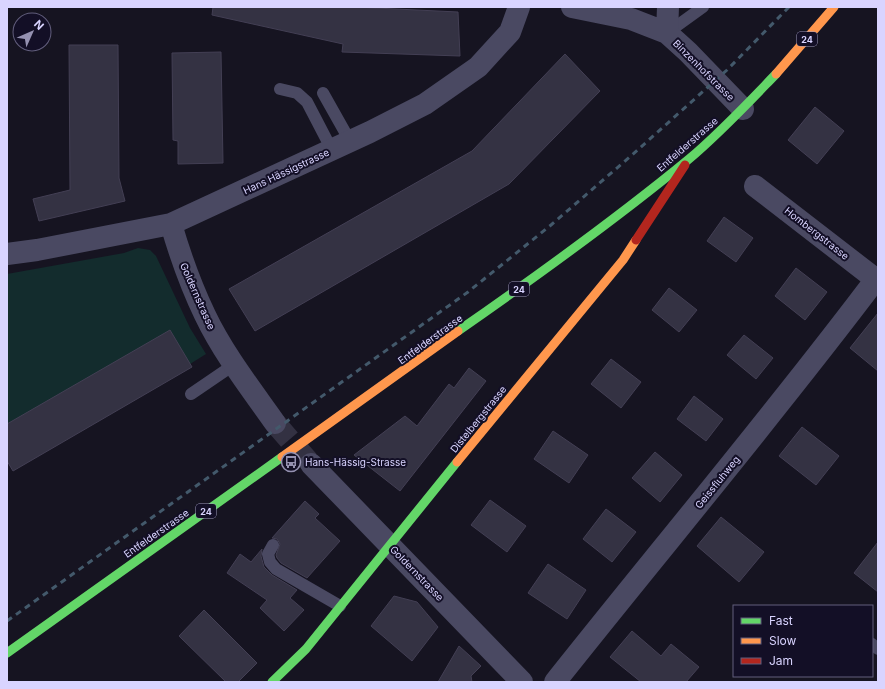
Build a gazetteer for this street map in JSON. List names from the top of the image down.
{
  "streets": {
    "main road": ["24", "Entfelderstrasse", "Distelbergstrasse"],
    "street": [
      "Binzenhofstrasse",
      "Hans Hässigstrasse",
      "Hombergstrasse",
      "Goldernstrasse",
      "Geissfluhweg"
    ]
  },
  "crossings": [
    ["Binzenhofstrasse", "Entfelderstrasse"],
    ["Entfelderstrasse", "Distelbergstrasse"],
    ["Hans Hässigstrasse", "Goldernstrasse"],
    ["Hombergstrasse", "Geissfluhweg"],
    ["Goldernstrasse", "Distelbergstrasse"]
  ],
  "places": {
    "bus stop": ["Hans-Hässig-Strasse"]
  },
  "legend": ["Fast", "Slow", "Jam"],
  "north": "top right"
}
